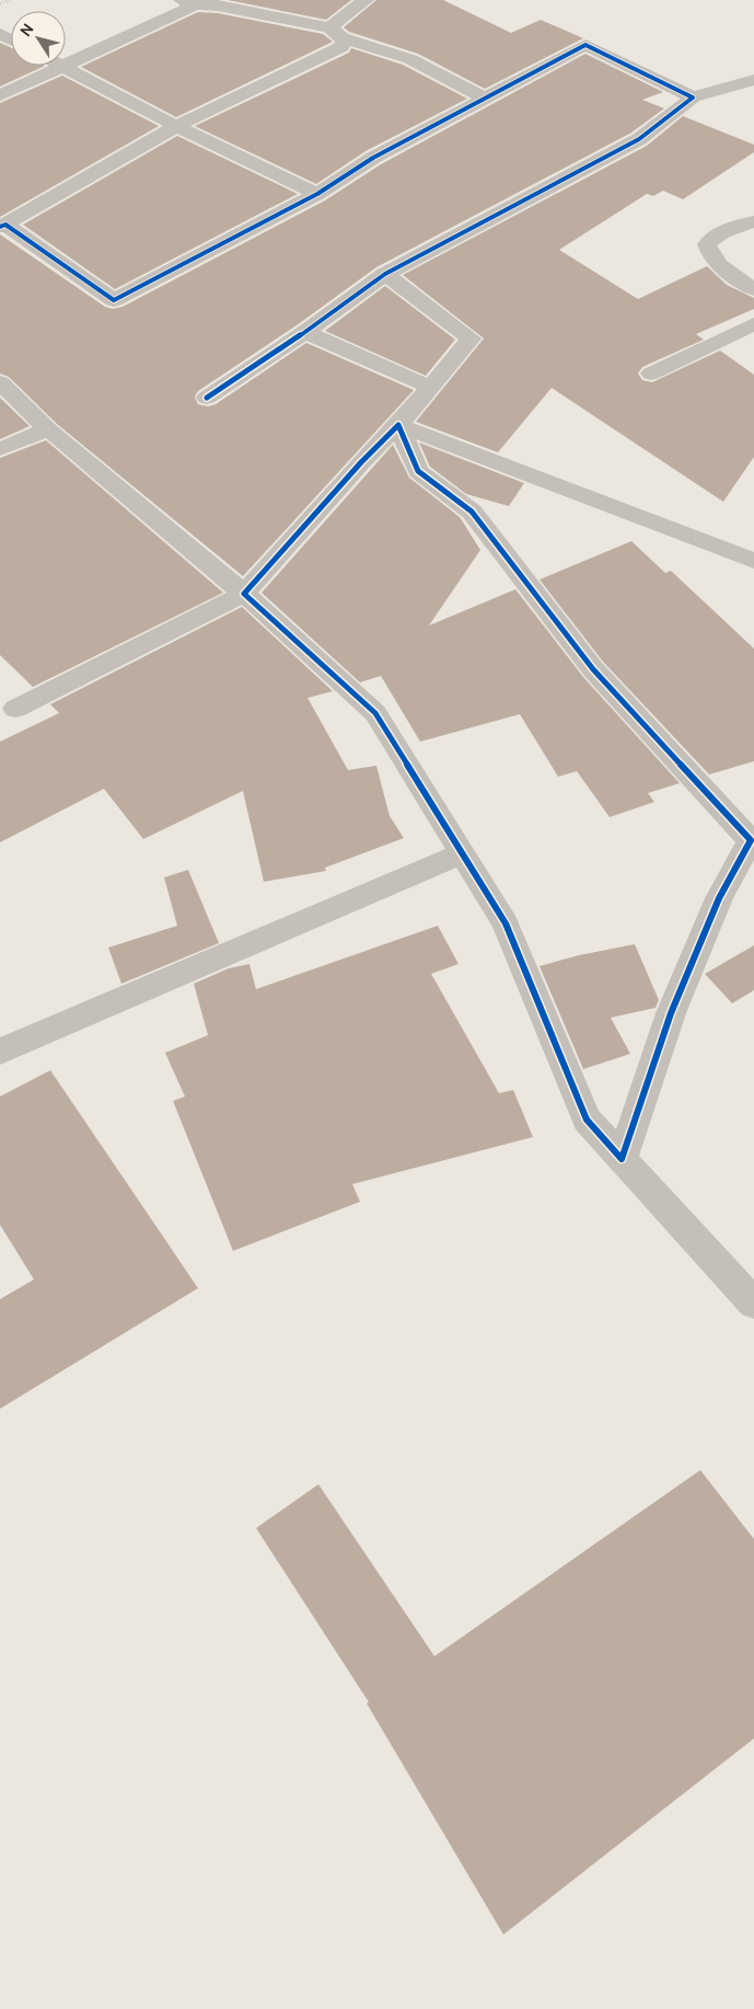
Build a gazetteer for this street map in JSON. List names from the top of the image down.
{
  "north": "top left"
}
